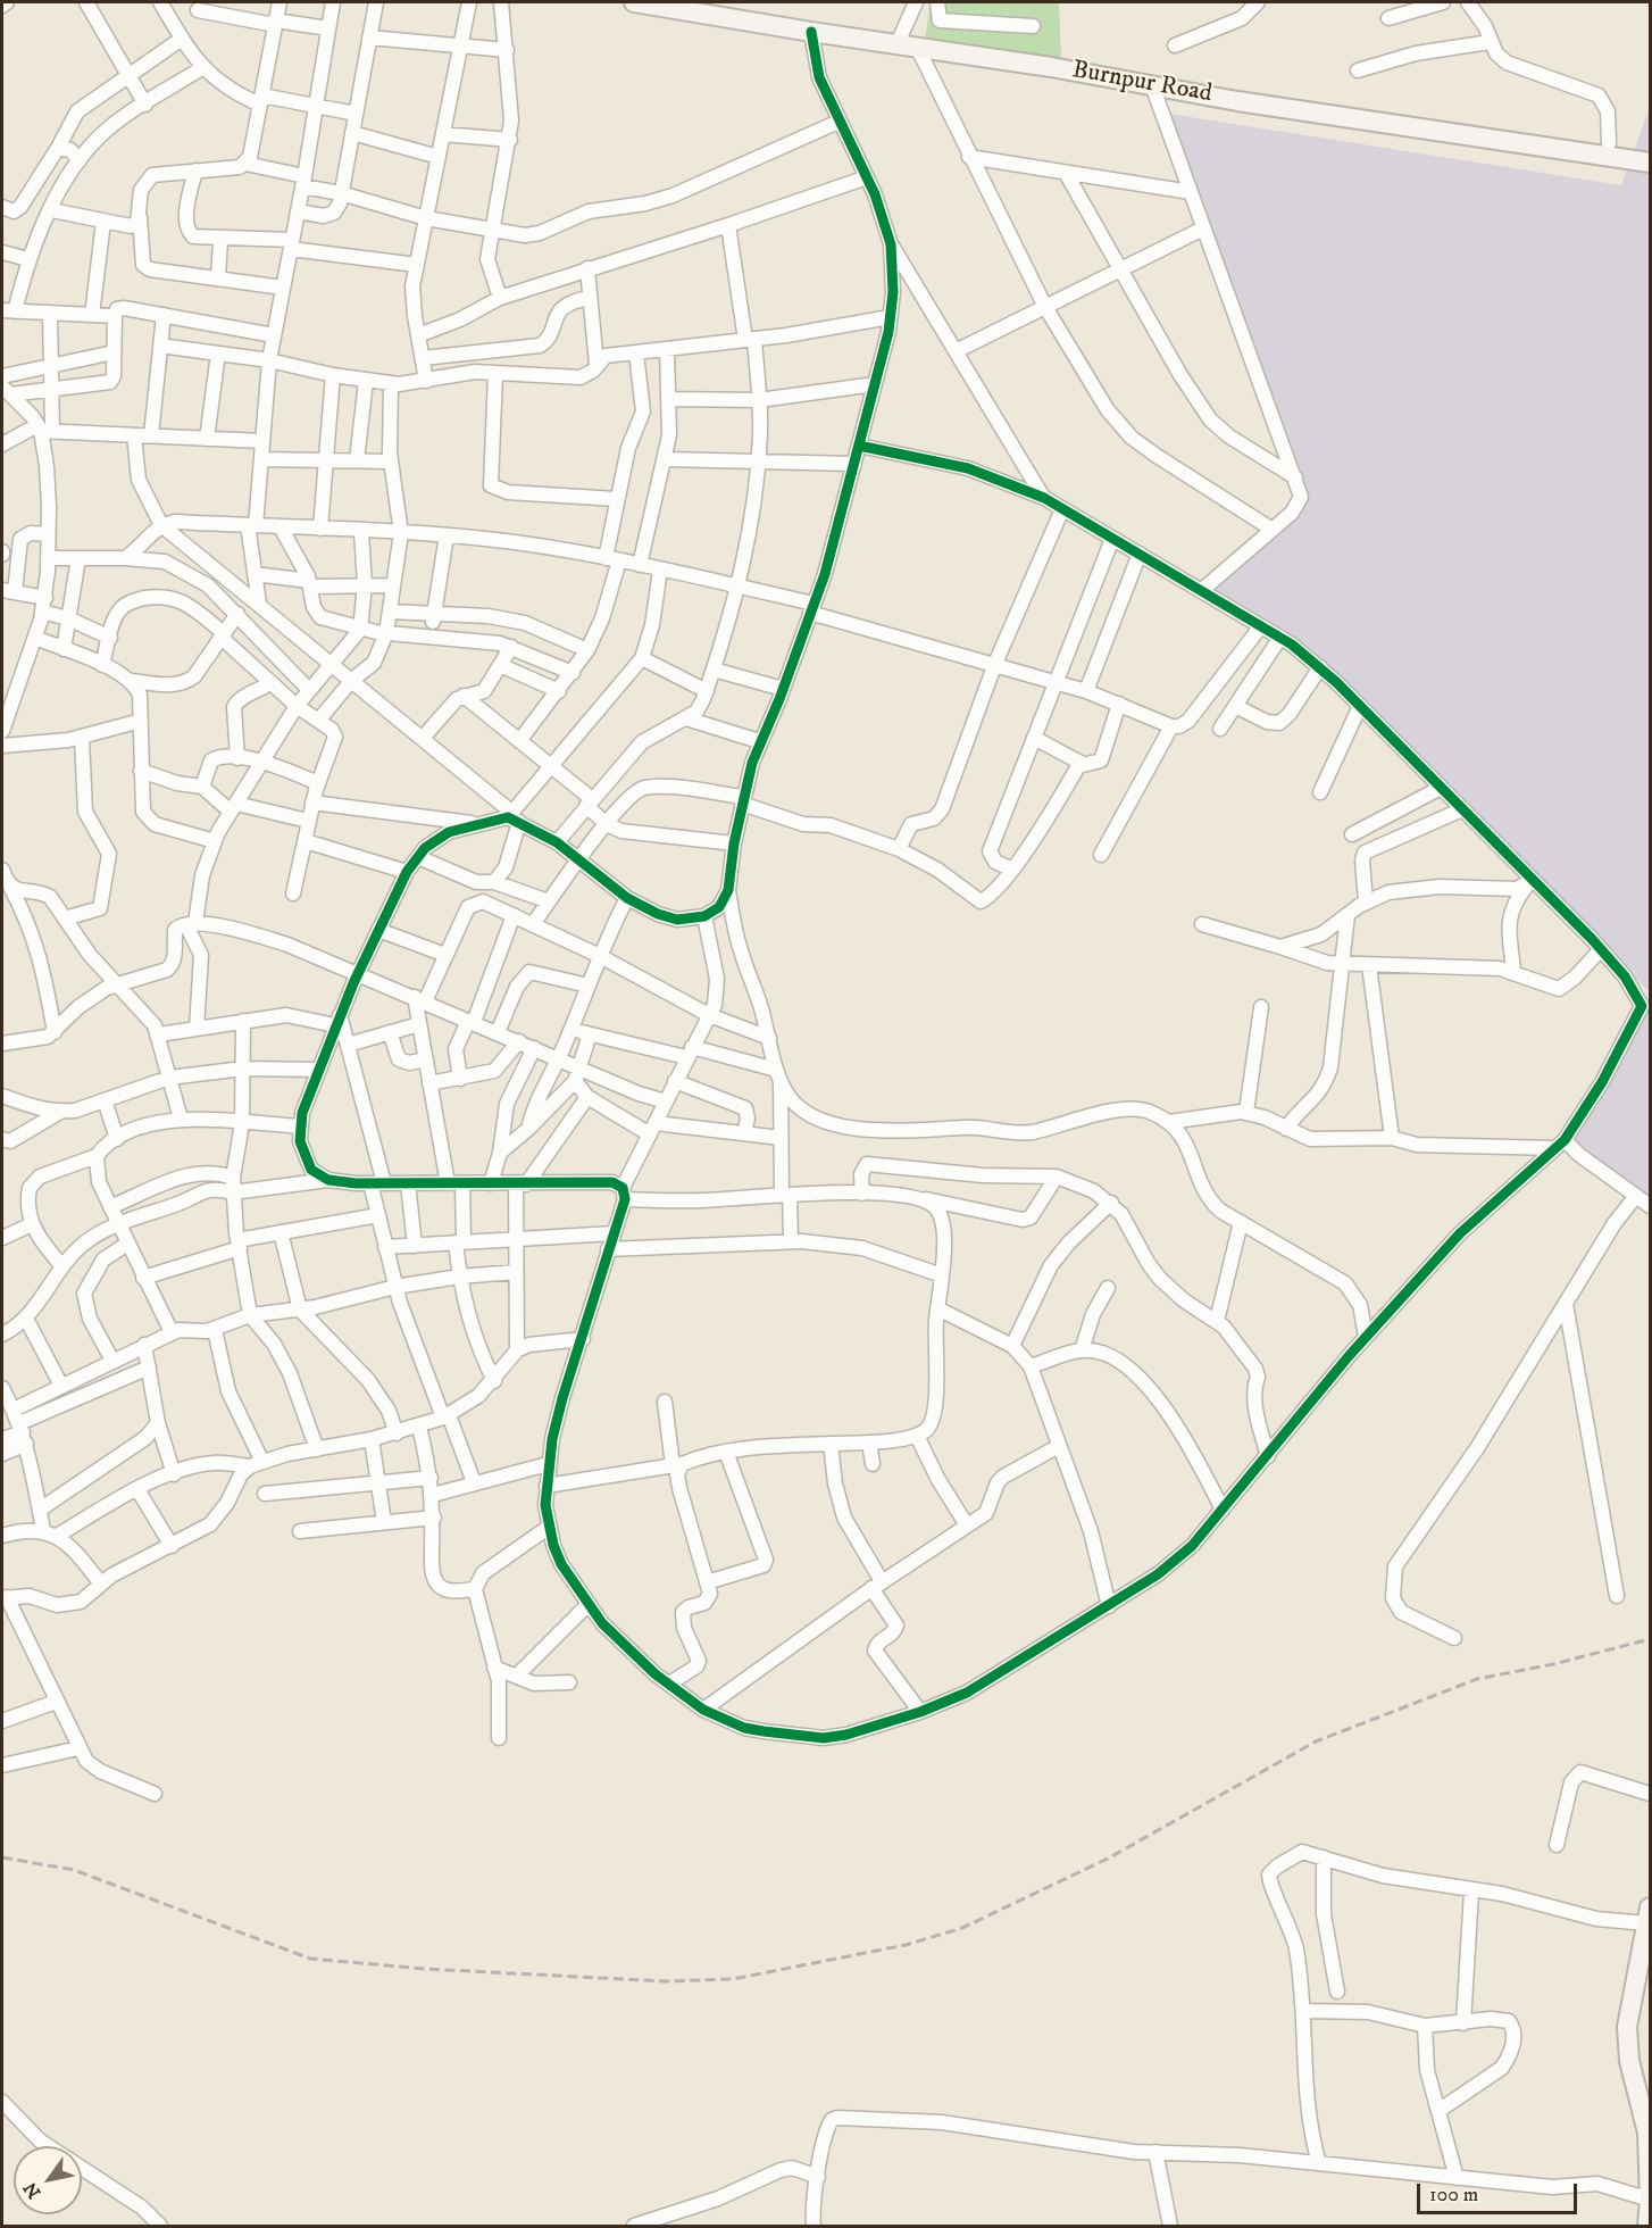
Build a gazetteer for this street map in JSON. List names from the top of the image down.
{
  "streets": {
    "street": ["Burnpur Road"]
  },
  "scale_bar": "100 m",
  "north": "bottom left"
}
